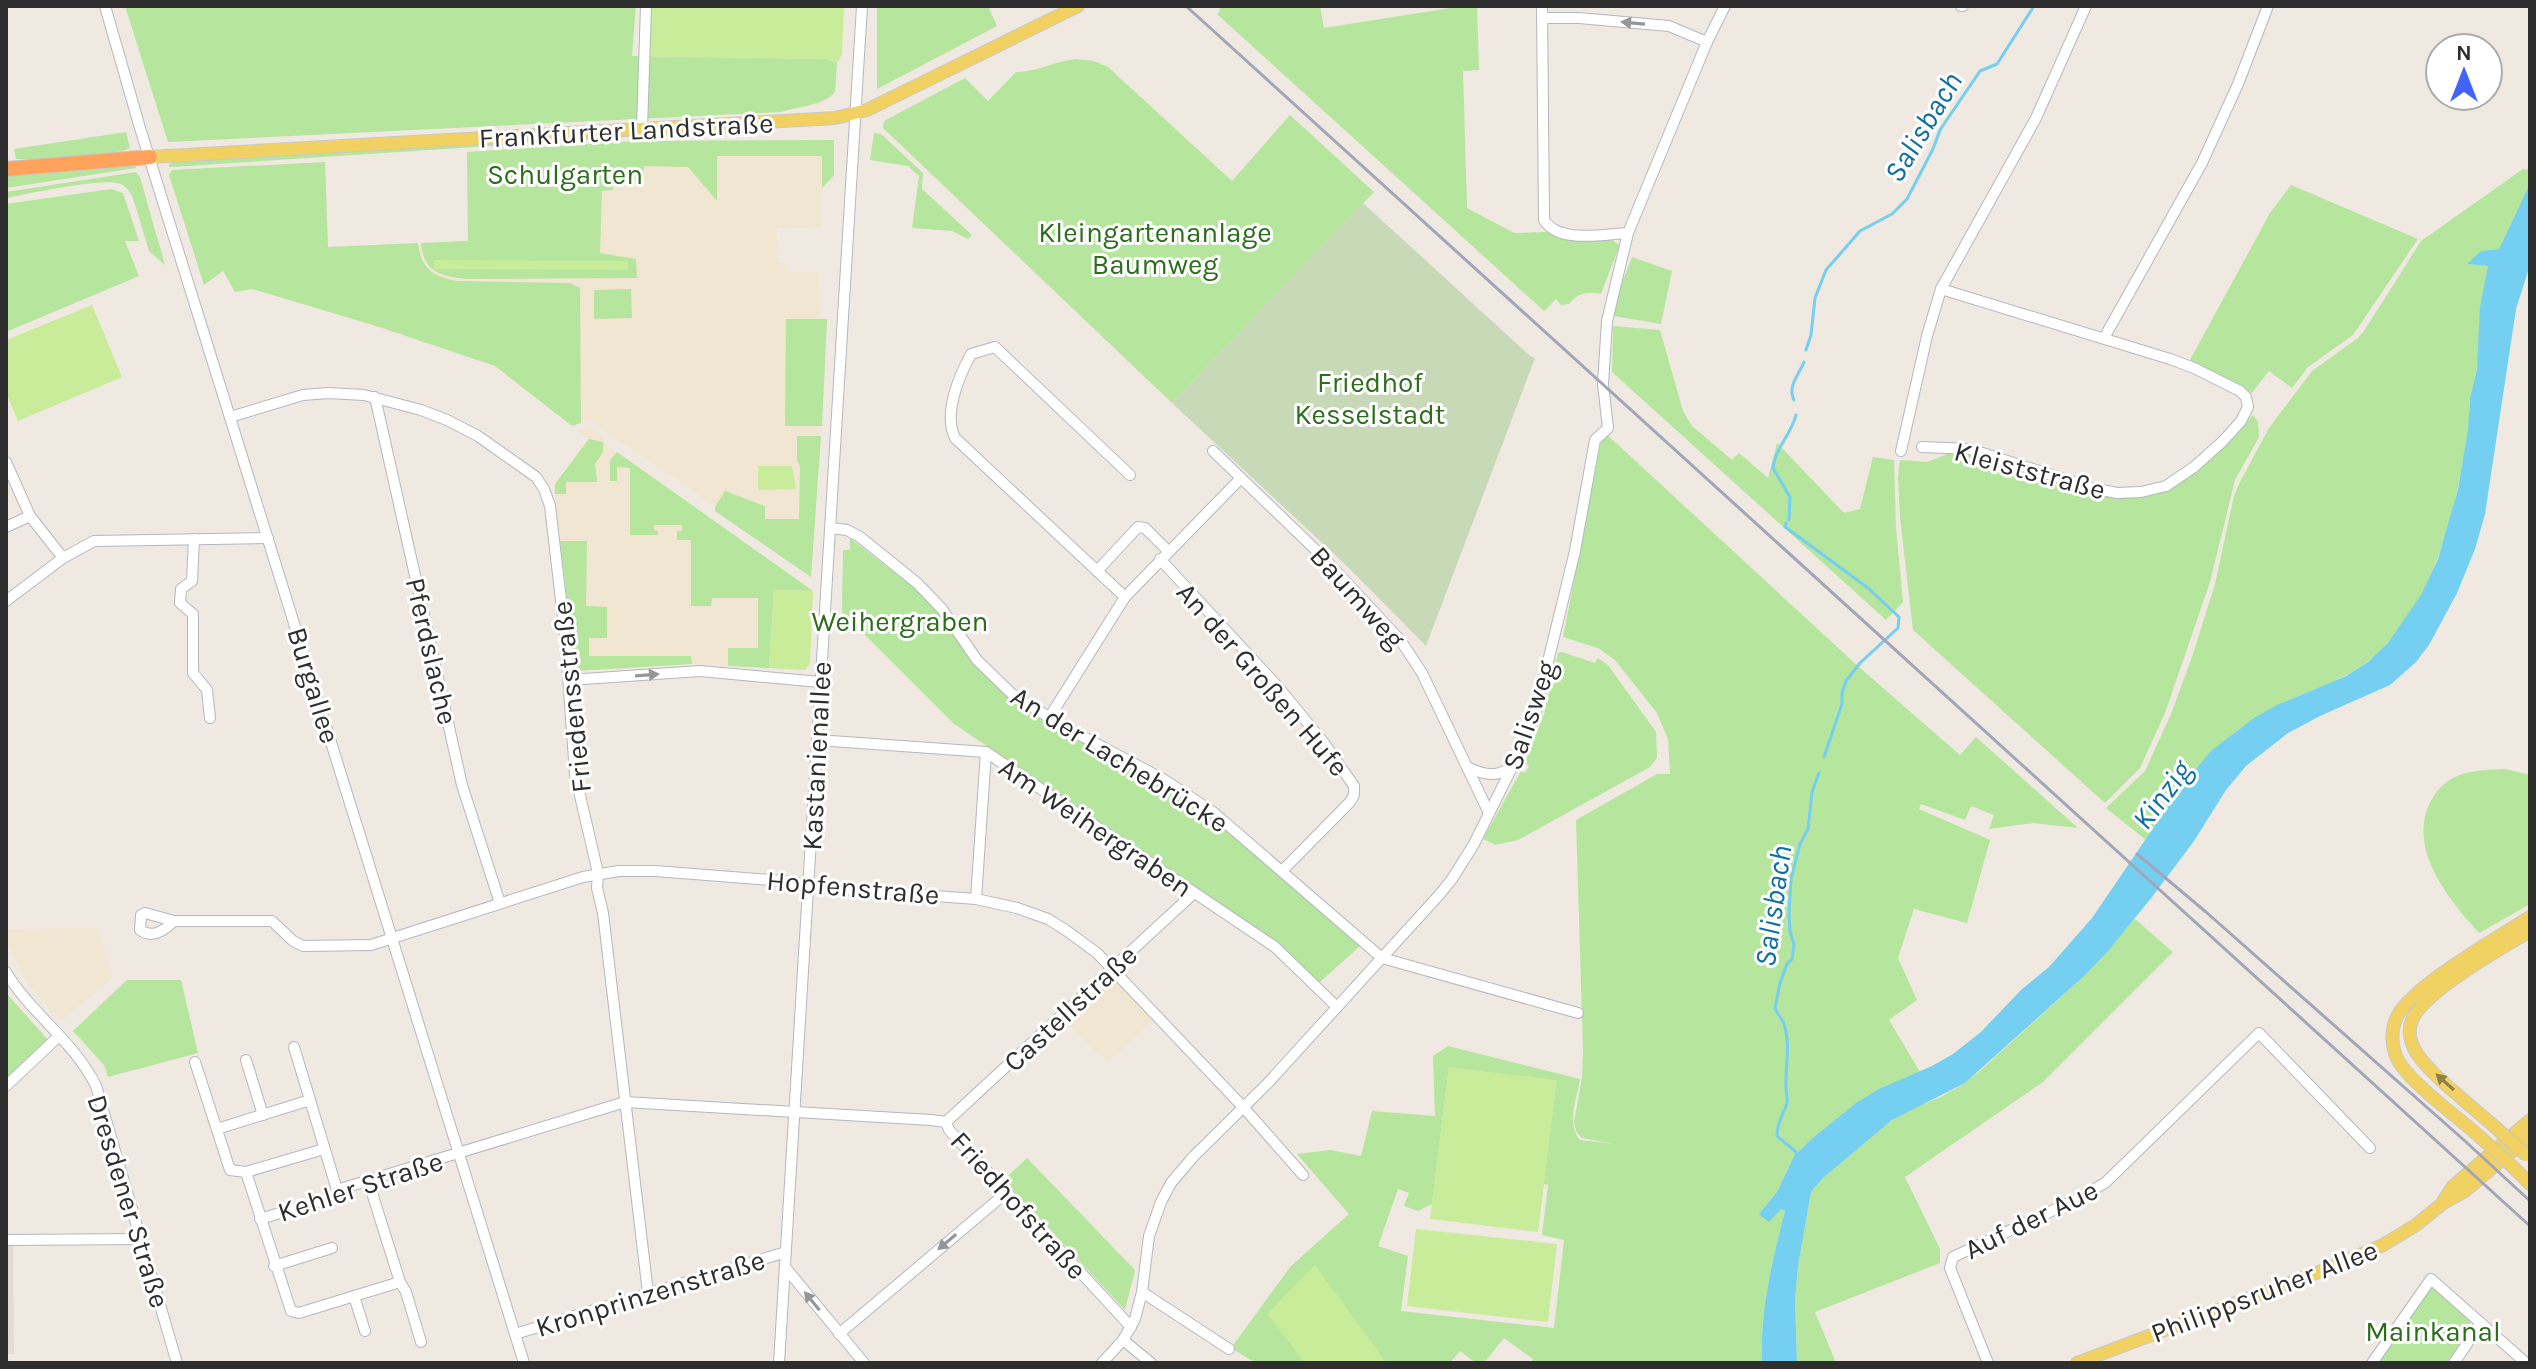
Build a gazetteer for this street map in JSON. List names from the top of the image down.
{
  "streets": {
    "main road": ["Frankfurter Landstraße", "Philippsruher Allee"],
    "street": [
      "Kleiststraße",
      "Baumweg",
      "Pferdslache",
      "An der Großen Hufe",
      "Burgallee",
      "Friedensstraße",
      "Salisweg",
      "Kastanienallee",
      "An der Lachebrücke",
      "Am Weihergraben",
      "Hopfenstraße",
      "Castellstraße",
      "Kehler Straße",
      "Dresdener Straße",
      "Friedhofstraße",
      "Auf der Aue",
      "Kronprinzenstraße"
    ]
  },
  "crossings": [
    ["Frankfurter Landstraße", "Burgallee"],
    ["Frankfurter Landstraße", "Kastanienallee"],
    ["Baumweg", "Salisweg"],
    ["Pferdslache", "Friedensstraße"],
    ["Pferdslache", "Hopfenstraße"],
    ["An der Großen Hufe", "An der Lachebrücke"],
    ["Burgallee", "Friedensstraße"],
    ["Burgallee", "Hopfenstraße"],
    ["Burgallee", "Kehler Straße"],
    ["Burgallee", "Kronprinzenstraße"],
    ["Friedensstraße", "Hopfenstraße"],
    ["Friedensstraße", "Kehler Straße"],
    ["Friedensstraße", "Friedhofstraße"],
    ["Friedensstraße", "Kronprinzenstraße"],
    ["Salisweg", "An der Lachebrücke"],
    ["Salisweg", "Am Weihergraben"],
    ["Salisweg", "Hopfenstraße"],
    ["Salisweg", "Friedhofstraße"],
    ["Kastanienallee", "An der Lachebrücke"],
    ["Kastanienallee", "Am Weihergraben"],
    ["Kastanienallee", "Hopfenstraße"],
    ["Kastanienallee", "Friedhofstraße"],
    ["Kastanienallee", "Kronprinzenstraße"],
    ["Am Weihergraben", "Castellstraße"],
    ["Hopfenstraße", "Castellstraße"],
    ["Castellstraße", "Friedhofstraße"],
    ["Kehler Straße", "Friedhofstraße"]
  ],
  "water": ["Salisbach", "Kinzig"],
  "parks": [
    "Schulgarten",
    "Kleingartenanlage Baumweg",
    "Friedhof Kesselstadt",
    "Weihergraben",
    "Mainkanal"
  ],
  "north": "top"
}
